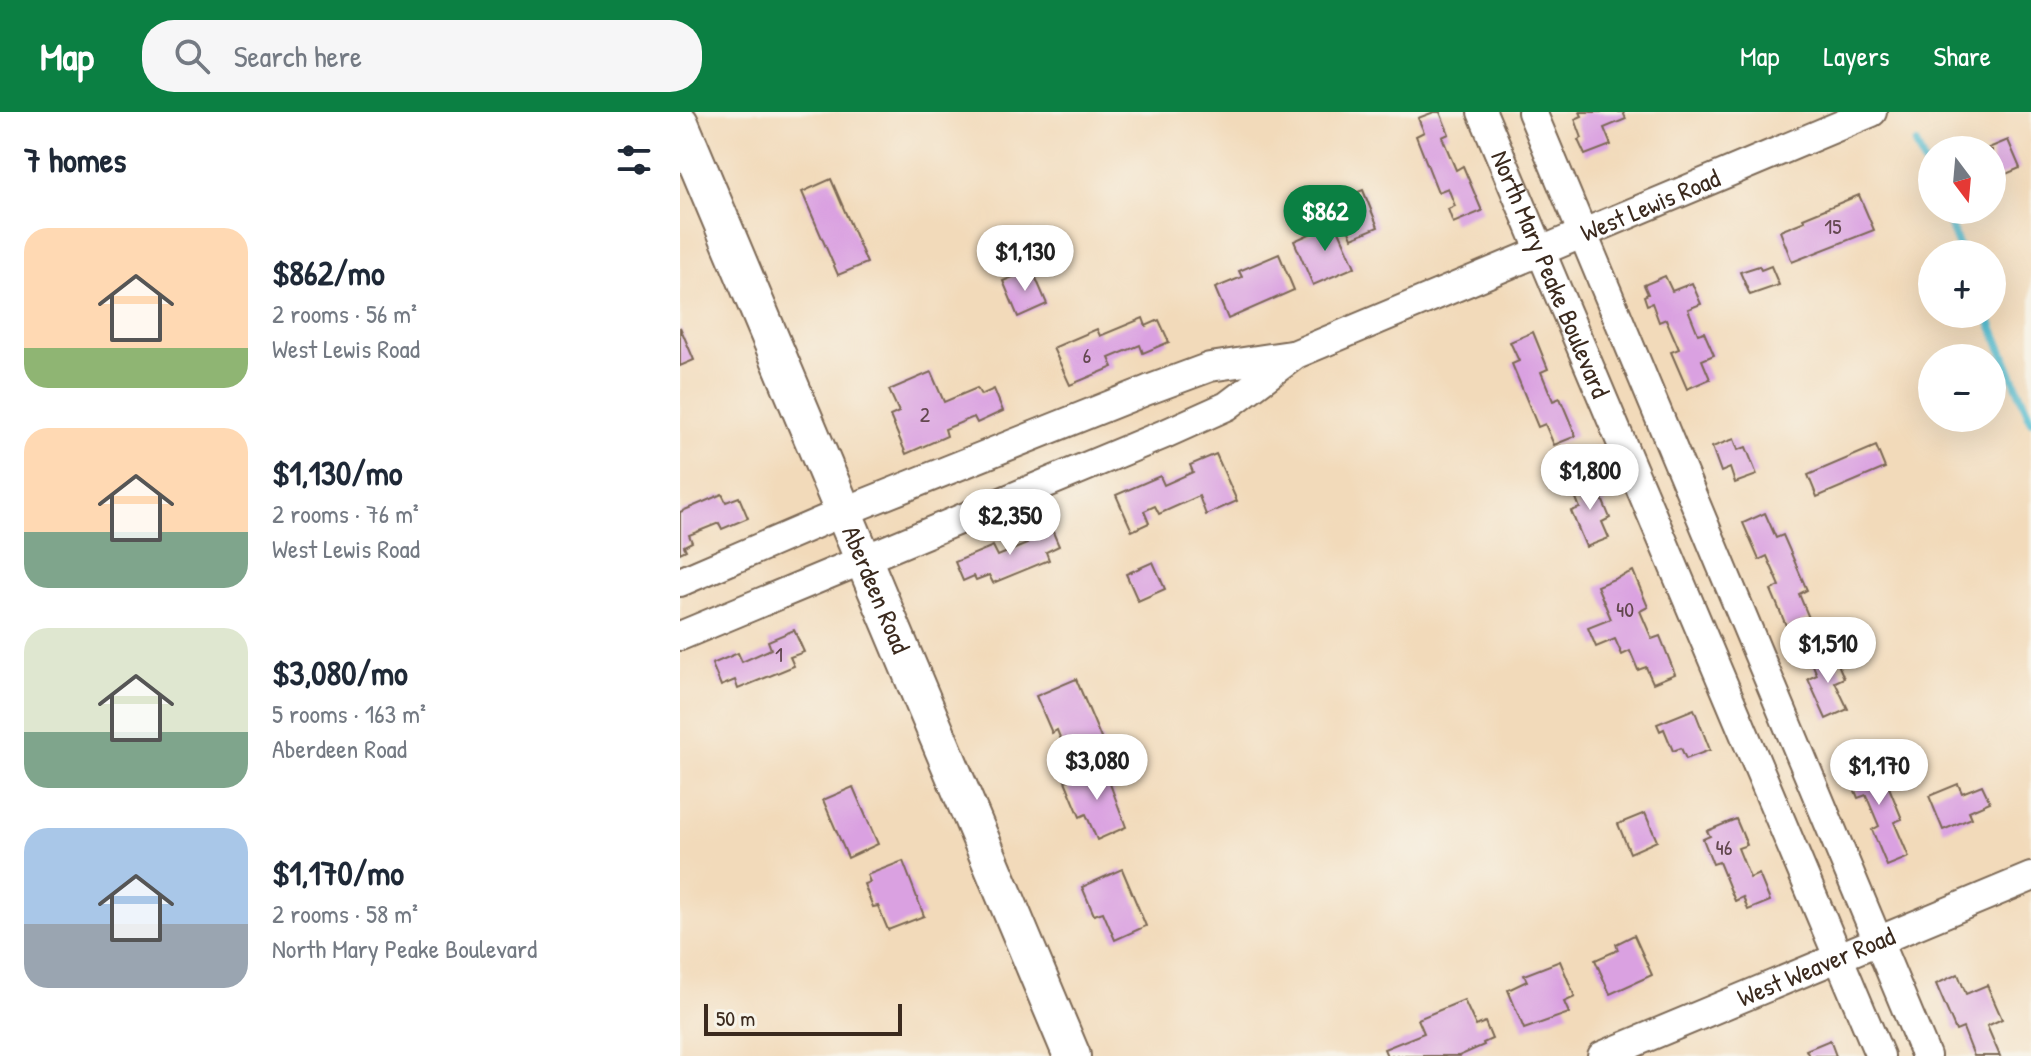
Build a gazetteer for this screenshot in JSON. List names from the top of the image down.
{
  "streets": {
    "main road": ["Aberdeen Road"],
    "street": ["West Lewis Road", "North Mary Peake Boulevard", "West Weaver Road"]
  },
  "crossings": [
    ["West Lewis Road", "North Mary Peake Boulevard"],
    ["West Lewis Road", "Aberdeen Road"],
    ["North Mary Peake Boulevard", "West Weaver Road"]
  ],
  "house_numbers": [
    "15",
    "6",
    "2",
    "40",
    "1",
    "46"
  ],
  "scale_bar": "50 m",
  "north": "bottom",
  "page": {
    "header": "Map",
    "search": "Search here",
    "nav": ["Map", "Layers", "Share"],
    "heading": "7 homes",
    "map_buttons": ["+", "−"],
    "price": [
      "$862",
      "$1,130",
      "$1,800",
      "$2,350",
      "$1,510",
      "$3,080",
      "$1,170"
    ],
    "list": [
      {
        "name": "$862/mo",
        "note": "2 rooms · 56 m² · West Lewis Road"
      },
      {
        "name": "$1,130/mo",
        "note": "2 rooms · 76 m² · West Lewis Road"
      },
      {
        "name": "$3,080/mo",
        "note": "5 rooms · 163 m² · Aberdeen Road"
      },
      {
        "name": "$1,170/mo",
        "note": "2 rooms · 58 m² · North Mary Peake Boulevard"
      }
    ],
    "scale": "50 m"
  }
}
